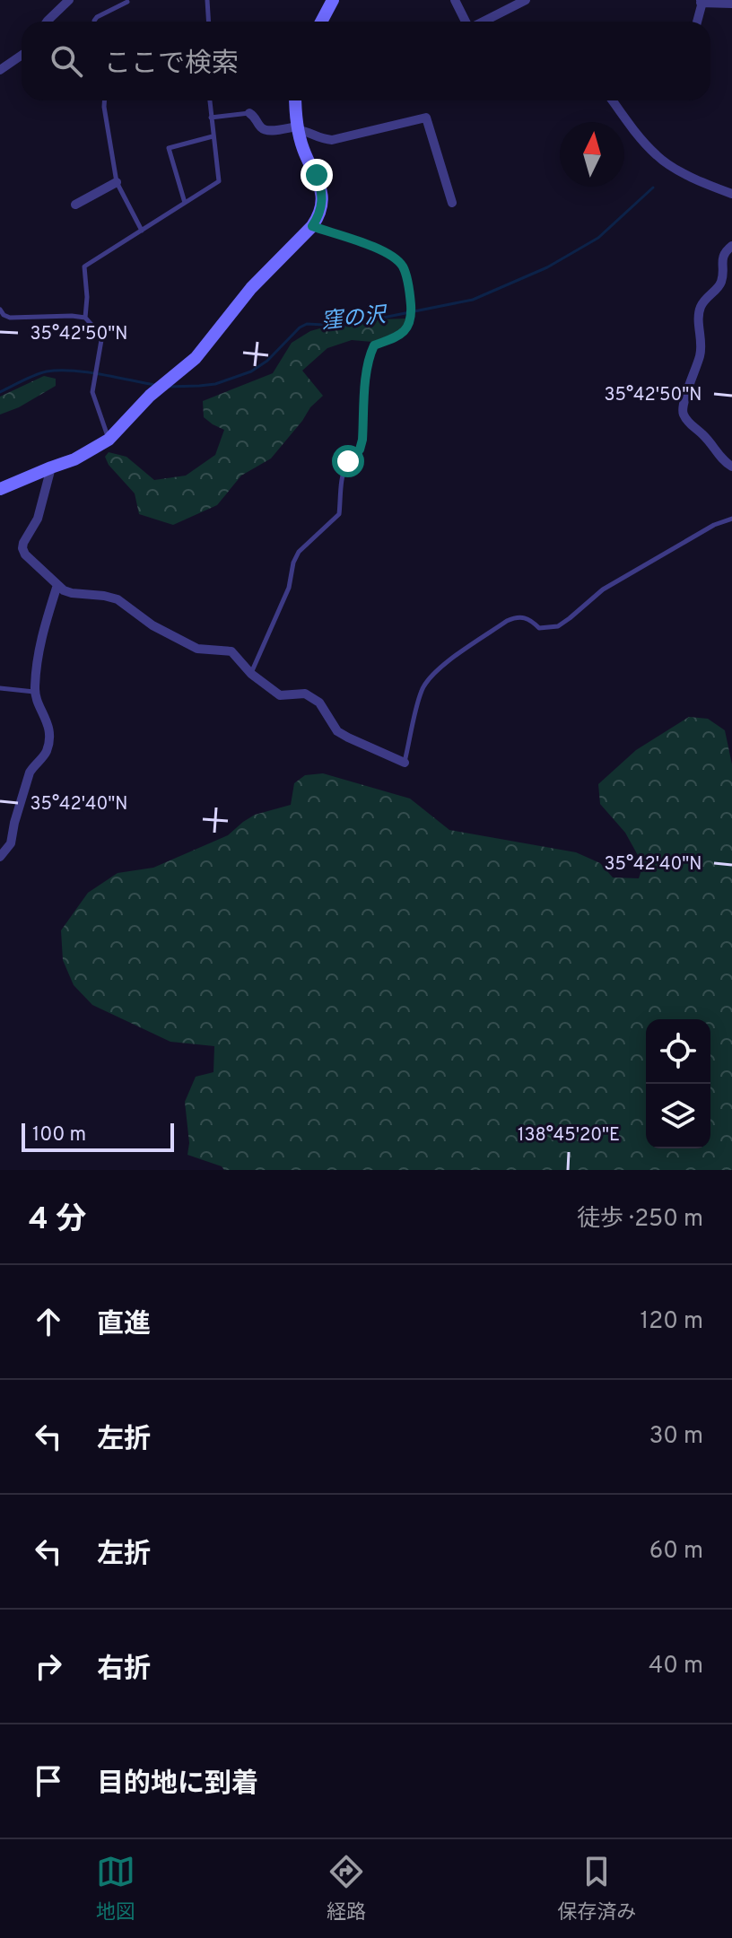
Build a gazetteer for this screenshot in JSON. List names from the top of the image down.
{
  "water": ["窪の沢"],
  "scale_bar": "100 m",
  "north": "top",
  "page": {
    "search": "ここで検索",
    "scale": "100 m",
    "heading": ["4 分", "徒歩 · 250 m"],
    "list": [
      ["直進", "120 m"],
      ["左折", "30 m"],
      ["左折", "60 m"],
      ["右折", "40 m"],
      "目的地に到着"
    ],
    "nav": ["地図", "経路", "保存済み"]
  },
  "coordinates": ["35°42'50\"N", "35°42'40\"N", "138°45'20\"E"]
}
